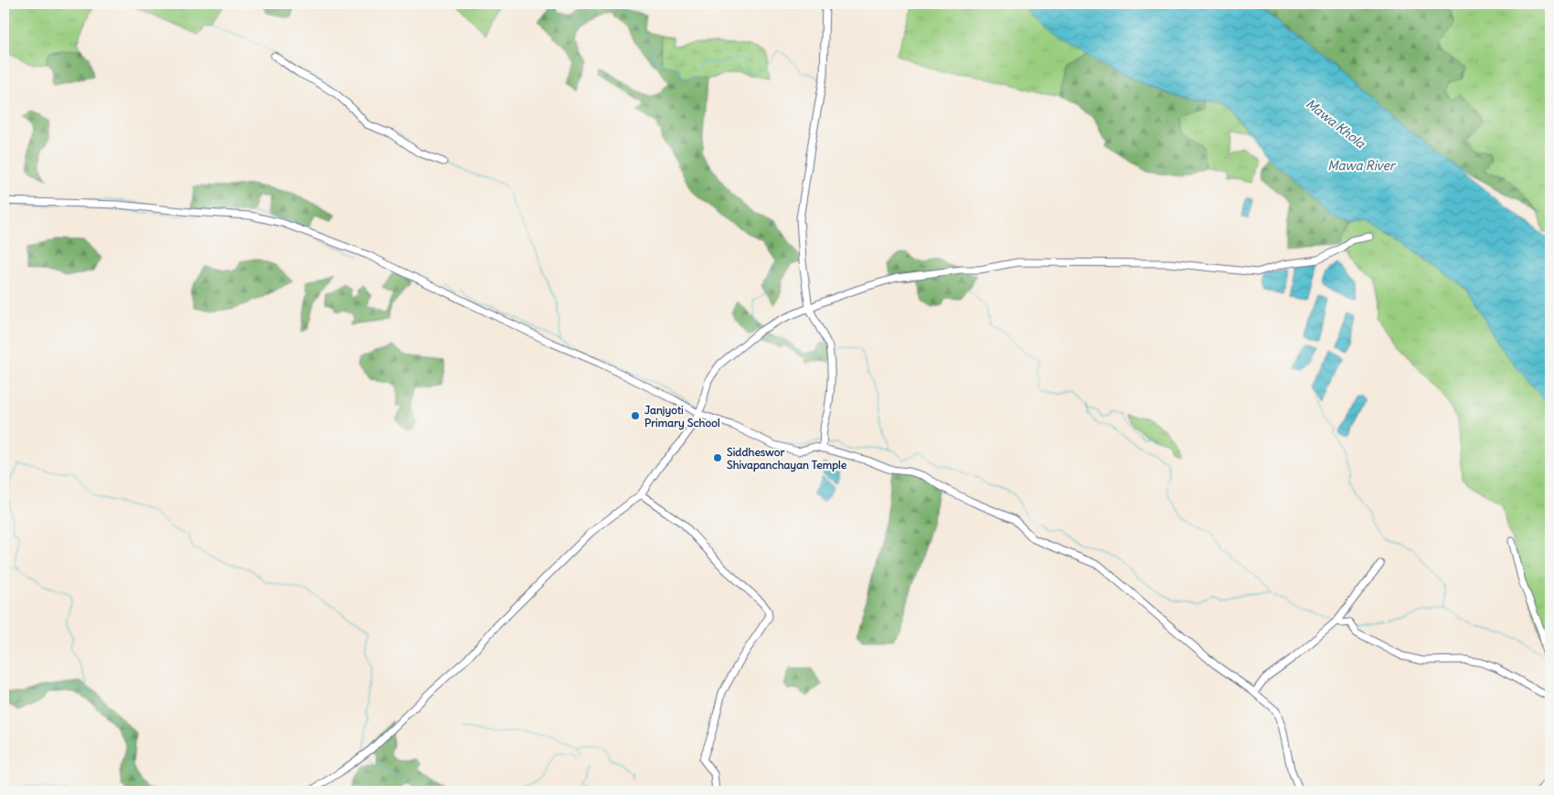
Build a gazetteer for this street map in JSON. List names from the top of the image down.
{
  "water": ["Mawa Khola", "Mawa River"],
  "places": ["Janjyoti Primary School", "Siddheswor Shivapanchayan Temple"]
}
